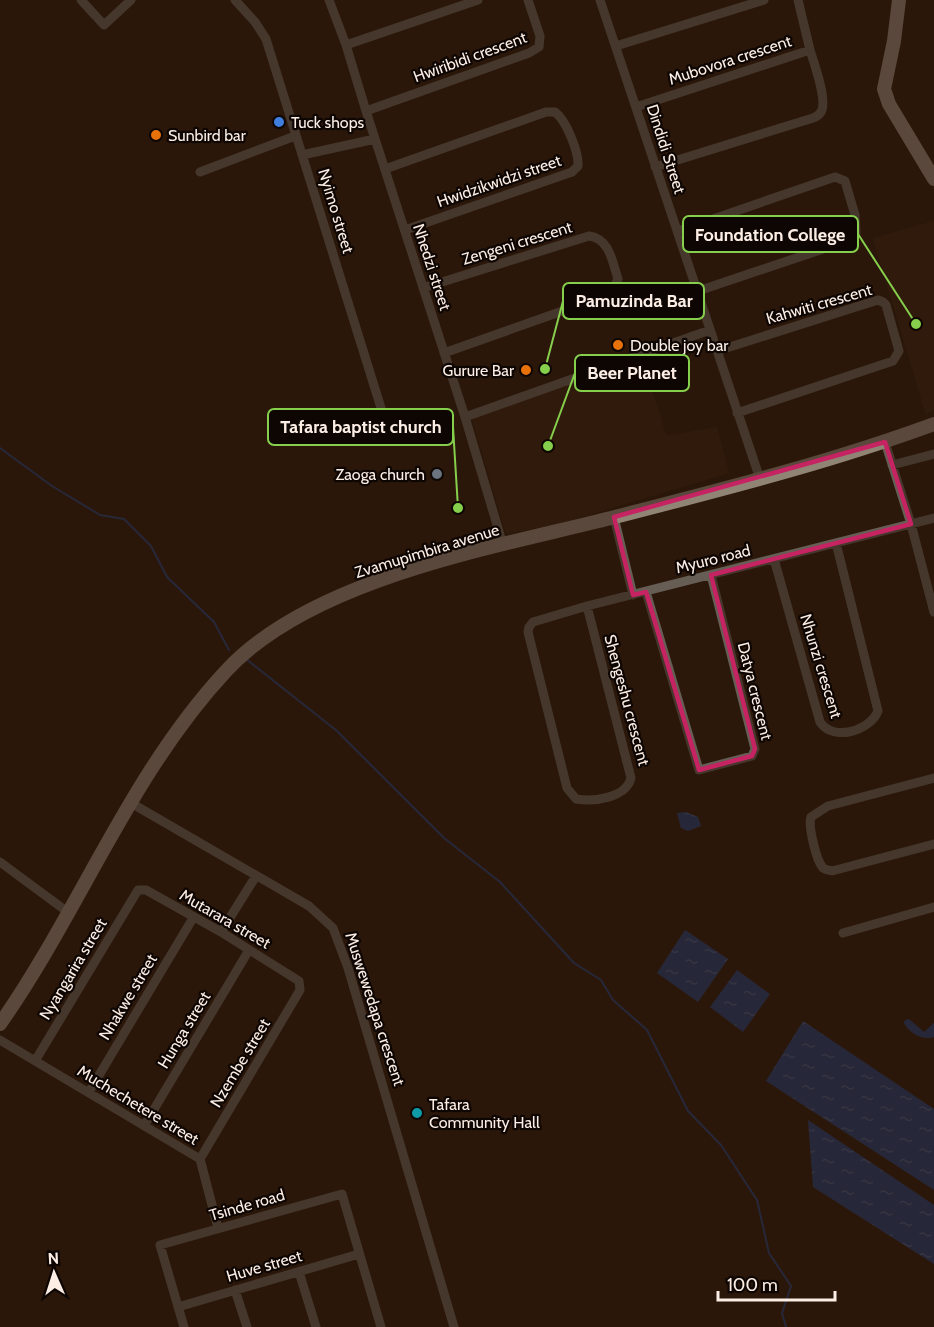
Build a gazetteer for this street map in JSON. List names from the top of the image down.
{
  "streets": {
    "street": [
      "Hwiribidi crescent",
      "Mubovora crescent",
      "Dindidi Street",
      "Hwidzikwidzi street",
      "Nyimo street",
      "Zengeni crescent",
      "Nhedzi street",
      "Kahwiti crescent",
      "Zvamupimbira avenue",
      "Myuro road",
      "Nhunzi crescent",
      "Datya crescent",
      "Shengeshu crescent",
      "Mutarara street",
      "Nyangarira street",
      "Nhakwe street",
      "Muswewedapa crescent",
      "Hunga street",
      "Nzembe street",
      "Muchechetere street",
      "Tsinde road",
      "Huve street"
    ]
  },
  "crossings": [
    ["Hwiribidi crescent", "Nhedzi street"],
    ["Mubovora crescent", "Dindidi Street"],
    ["Dindidi Street", "Kahwiti crescent"],
    ["Dindidi Street", "Zvamupimbira avenue"],
    ["Hwidzikwidzi street", "Nhedzi street"],
    ["Zengeni crescent", "Nhedzi street"],
    ["Nhedzi street", "Zvamupimbira avenue"],
    ["Zvamupimbira avenue", "Muswewedapa crescent"],
    ["Myuro road", "Nhunzi crescent"],
    ["Myuro road", "Datya crescent"],
    ["Myuro road", "Shengeshu crescent"],
    ["Mutarara street", "Nyangarira street"],
    ["Mutarara street", "Nhakwe street"],
    ["Mutarara street", "Hunga street"],
    ["Mutarara street", "Nzembe street"],
    ["Nyangarira street", "Muchechetere street"],
    ["Nhakwe street", "Muchechetere street"],
    ["Hunga street", "Muchechetere street"],
    ["Nzembe street", "Muchechetere street"],
    ["Muchechetere street", "Tsinde road"],
    ["Tsinde road", "Huve street"]
  ],
  "places": [
    "Tuck shops",
    "Sunbird bar",
    "Foundation College",
    "Double joy bar",
    "Pamuzinda Bar",
    "Gurure Bar",
    "Beer Planet",
    "Zaoga church",
    "Tafara baptist church",
    "Tafara Community Hall"
  ],
  "scale_bar": "100 m",
  "north": "top"
}
